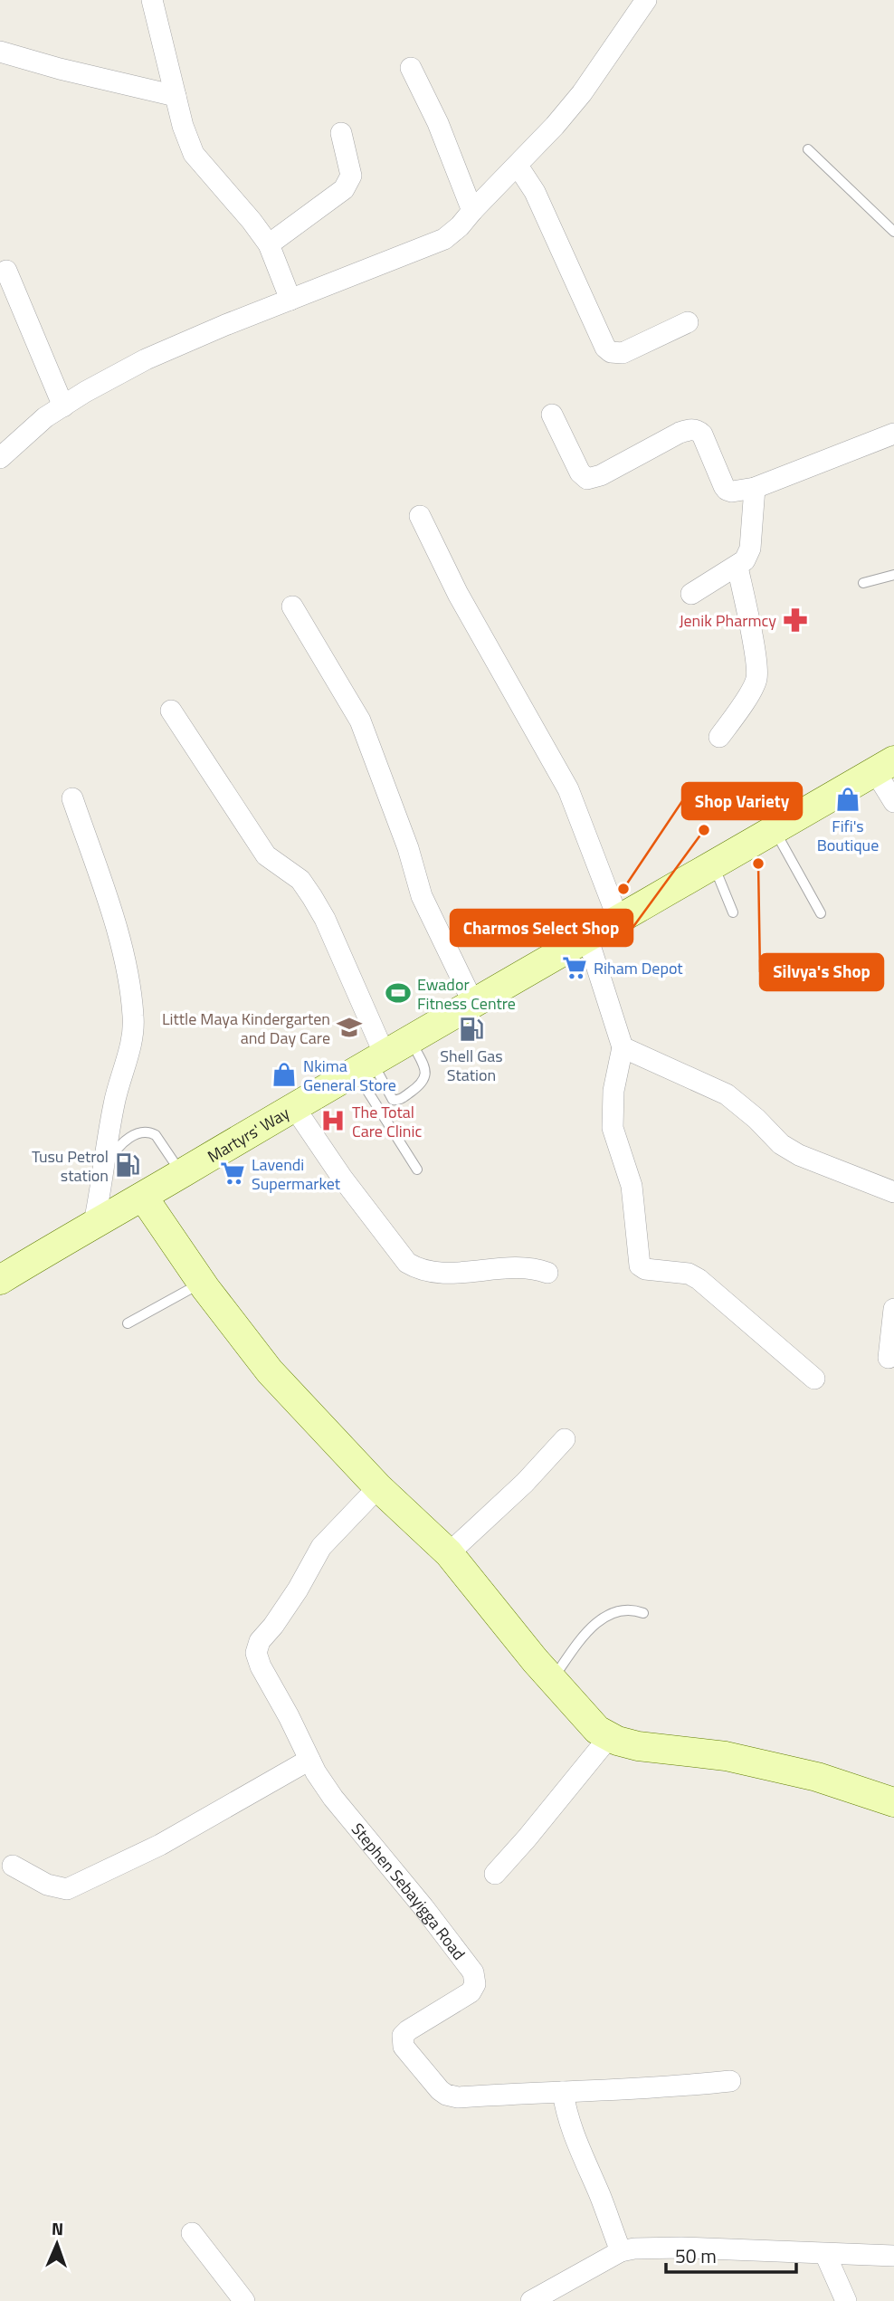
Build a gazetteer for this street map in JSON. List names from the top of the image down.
{
  "streets": {
    "street": ["Martyrs' Way", "Stephen Sebayigga Road"]
  },
  "places": {
    "pharmacy": ["Jenik Pharmcy"],
    "shop": ["Fifi's Boutique", "Nkima General Store"],
    "other": ["Charmos Select Shop", "Silvya's Shop", "Shop Variety"],
    "supermarket": ["Riham Depot", "Lavendi Supermarket"],
    "sports": ["Ewador Fitness Centre"],
    "school or university": ["Little Maya Kindergarten and Day Care"],
    "fuel station": ["Shell Gas Station", "Tusu Petrol station"],
    "hospital": ["The Total Care Clinic"]
  },
  "scale_bar": "50 m",
  "north": "top"
}
